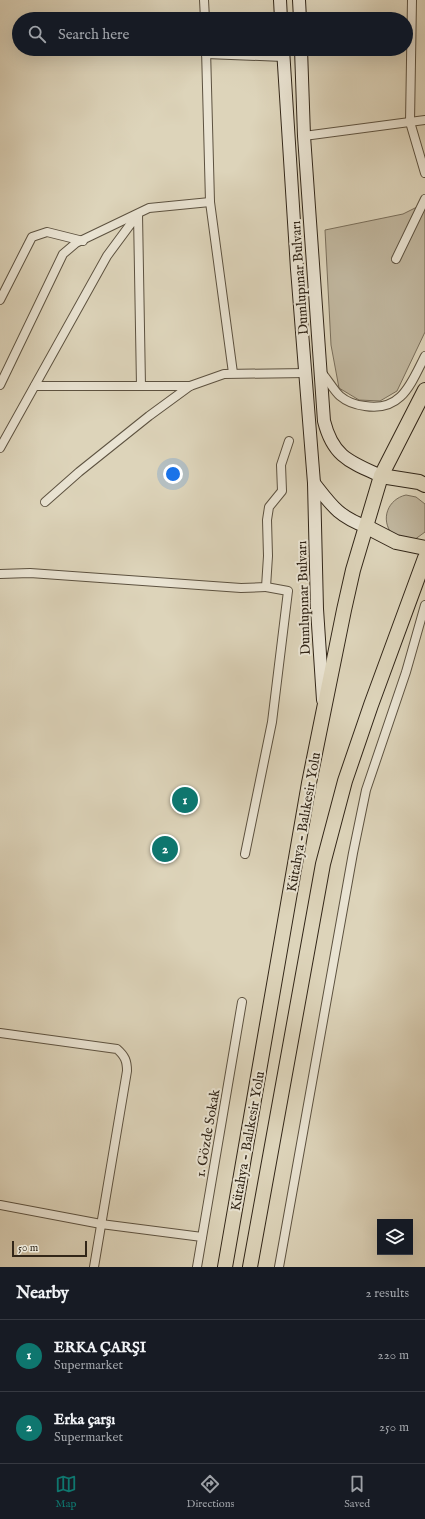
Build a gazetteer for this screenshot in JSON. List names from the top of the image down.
{
  "streets": {
    "highway": ["Kütahya - Balıkesir Yolu"],
    "main road": ["Dumlupınar Bulvarı"],
    "street": ["1. Gözde Sokak"]
  },
  "crossings": [
    ["Dumlupınar Bulvarı", "Kütahya - Balıkesir Yolu"]
  ],
  "scale_bar": "50 m",
  "page": {
    "search": "Search here",
    "pins": ["1", "2"],
    "scale": "50 m",
    "heading": ["Nearby", "2 results"],
    "list": [
      {
        "mark": "1",
        "name": "ERKA ÇARŞI",
        "note": "Supermarket",
        "value": "220 m"
      },
      {
        "mark": "2",
        "name": "Erka çarşı",
        "note": "Supermarket",
        "value": "250 m"
      }
    ],
    "nav": ["Map", "Directions", "Saved"]
  }
}
